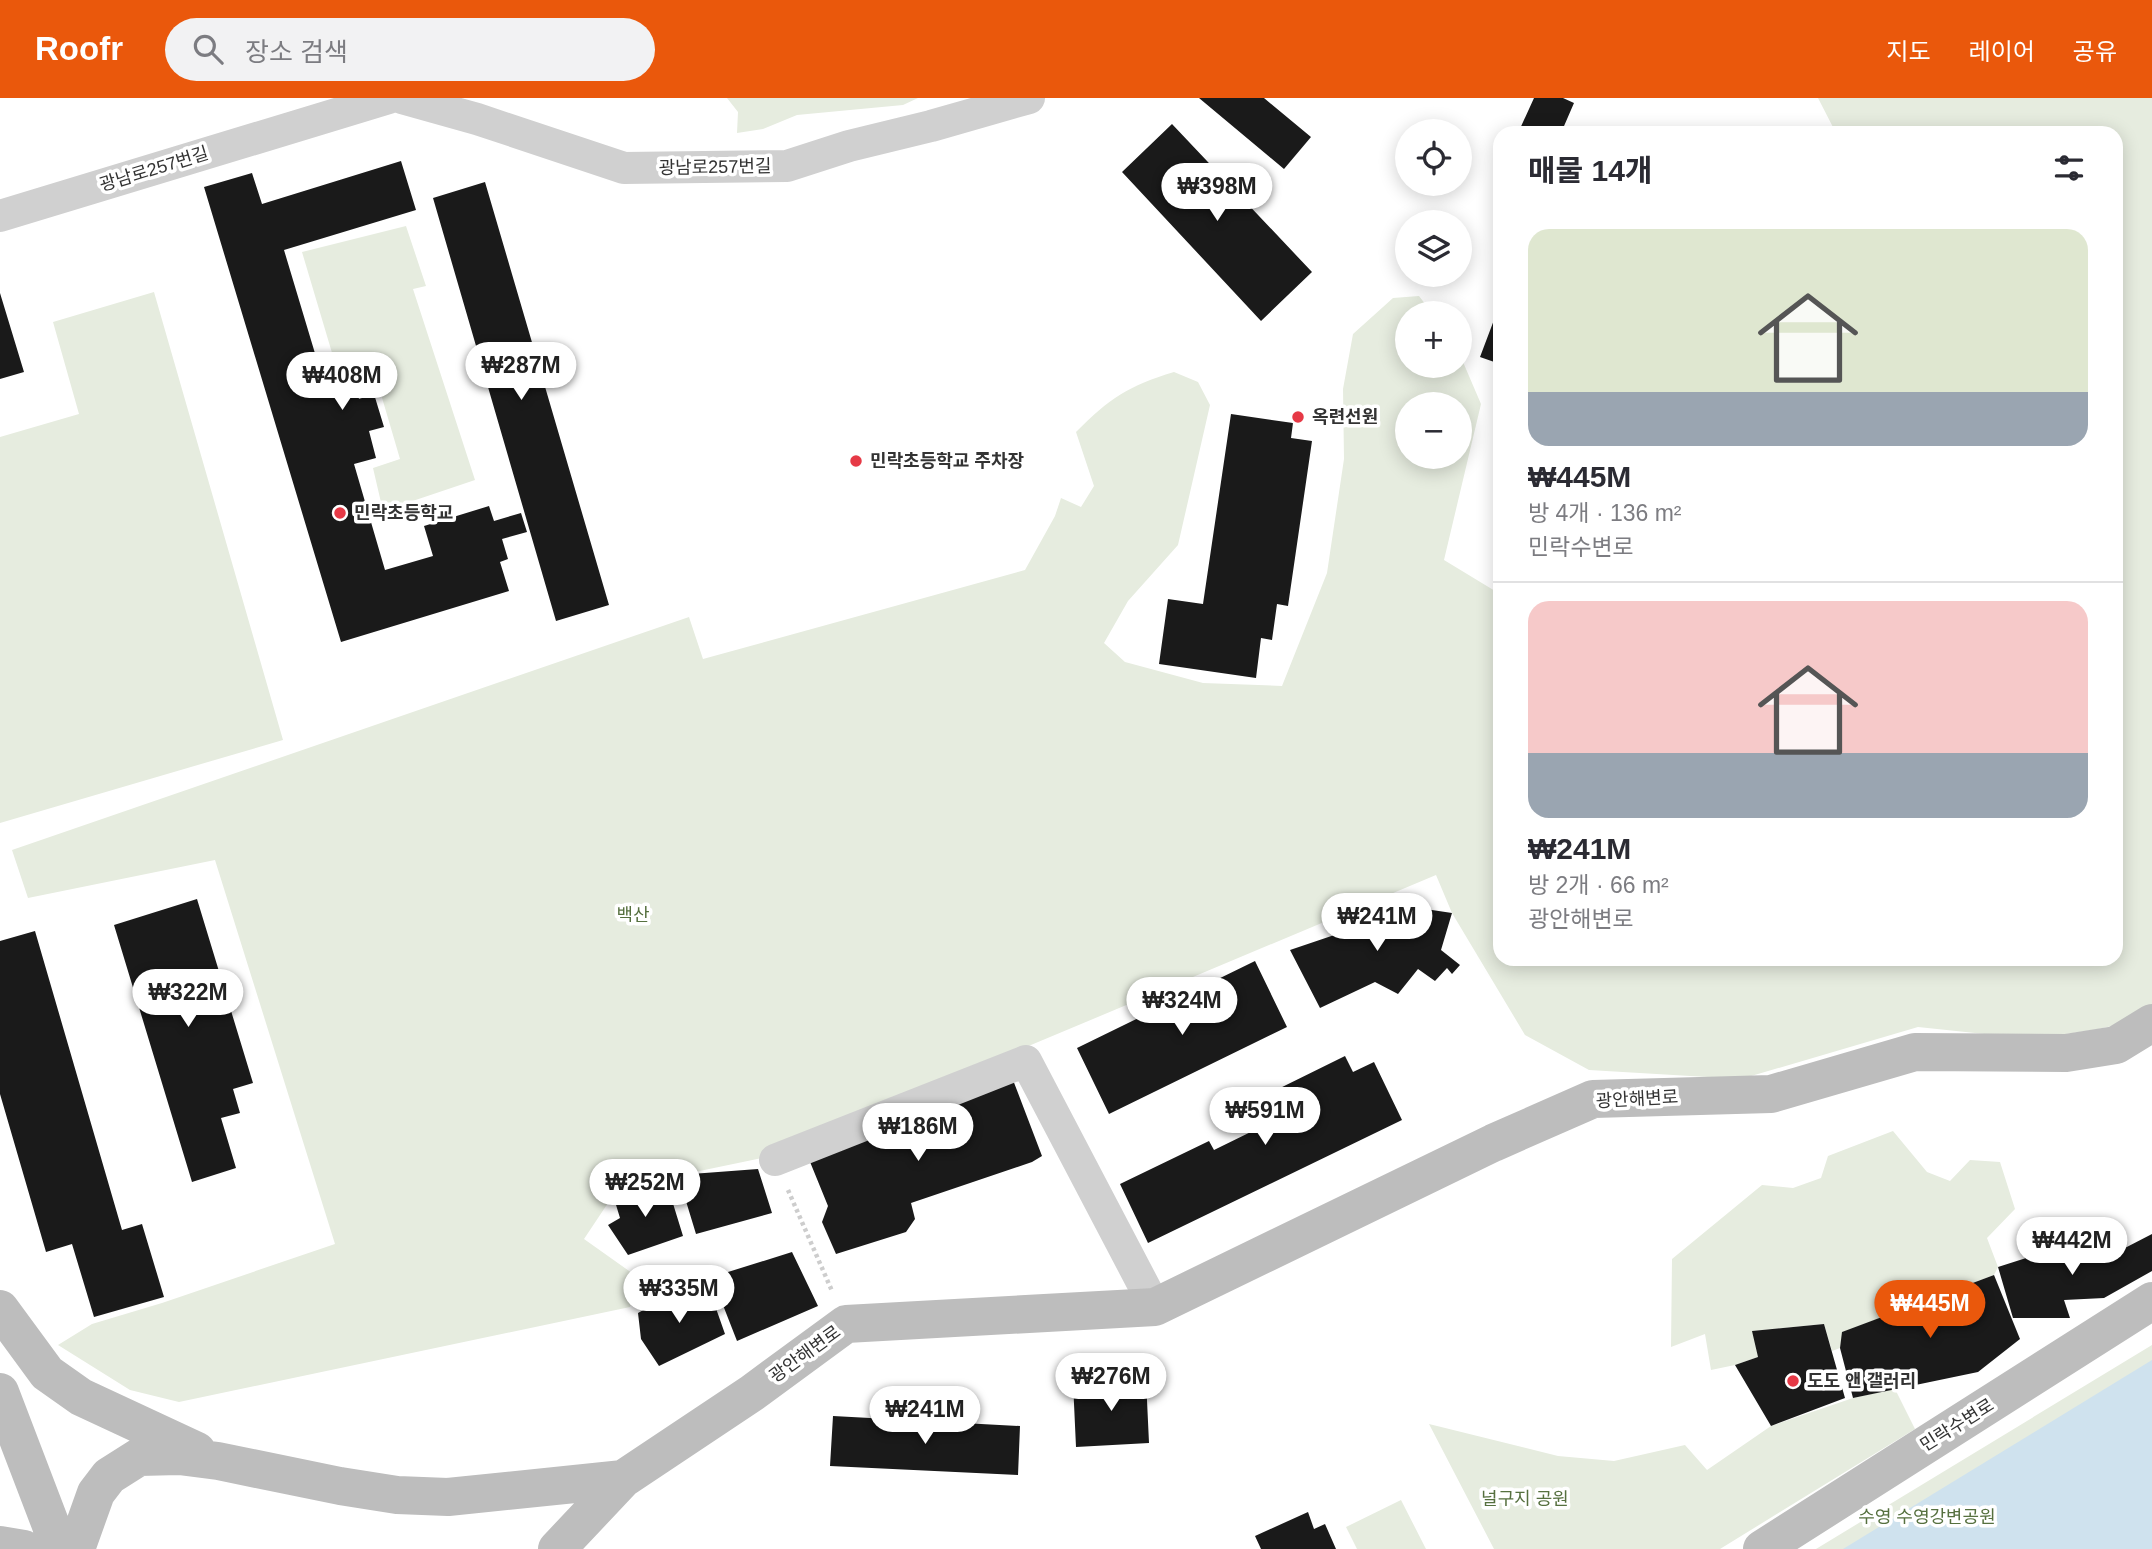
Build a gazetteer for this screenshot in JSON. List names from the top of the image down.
{
  "streets": {
    "street": ["광남로257번길", "광안해변로", "민락수변로"]
  },
  "parks": ["백산", "널구지 공원", "수영 수영강변공원"],
  "places": [
    "옥련선원",
    "민락초등학교 주차장",
    "민락초등학교",
    "도도 앤 갤러리"
  ],
  "page": {
    "header": "Roofr",
    "search": "장소 검색",
    "nav": ["지도", "레이어", "공유"],
    "map_buttons": ["+", "−"],
    "heading": "매물 14개",
    "price": [
      "₩398M",
      "₩287M",
      "₩408M",
      "₩241M",
      "₩322M",
      "₩324M",
      "₩591M",
      "₩186M",
      "₩252M",
      "₩442M",
      "₩335M",
      "₩445M",
      "₩276M",
      "₩241M"
    ],
    "list": [
      {
        "name": "₩445M",
        "note": "방 4개 · 136 m² · 민락수변로"
      },
      {
        "name": "₩241M",
        "note": "방 2개 · 66 m² · 광안해변로"
      }
    ]
  }
}
